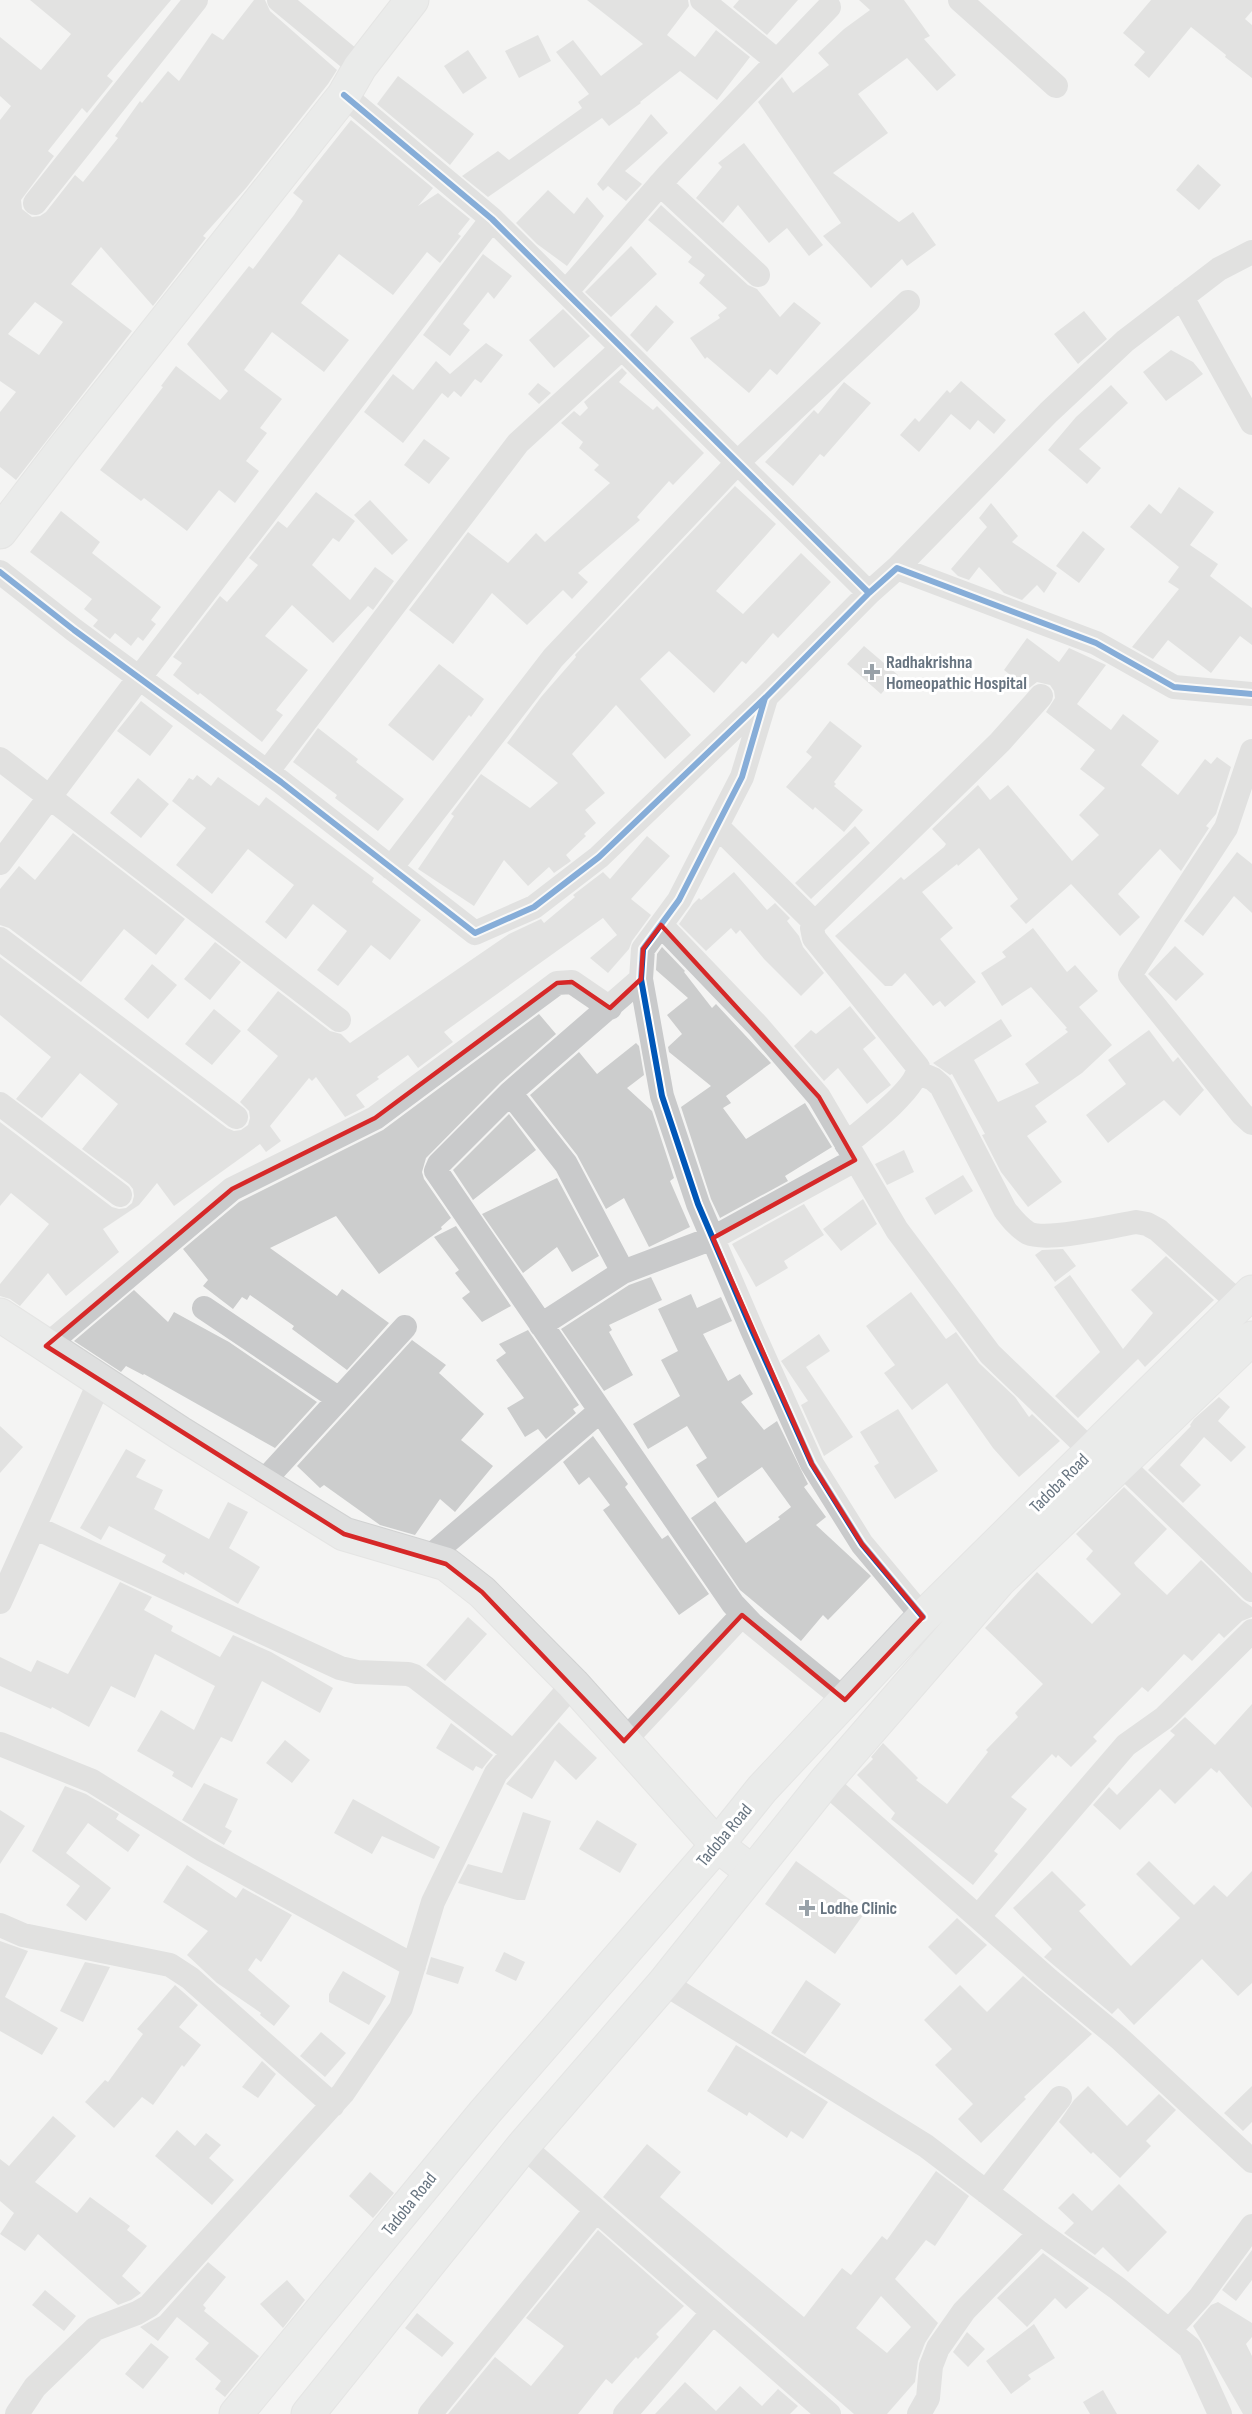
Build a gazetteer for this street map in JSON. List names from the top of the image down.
{
  "streets": {
    "main road": ["Tadoba Road"]
  },
  "places": {
    "health": ["Radhakrishna Homeopathic Hospital", "Lodhe Clinic"]
  }
}
